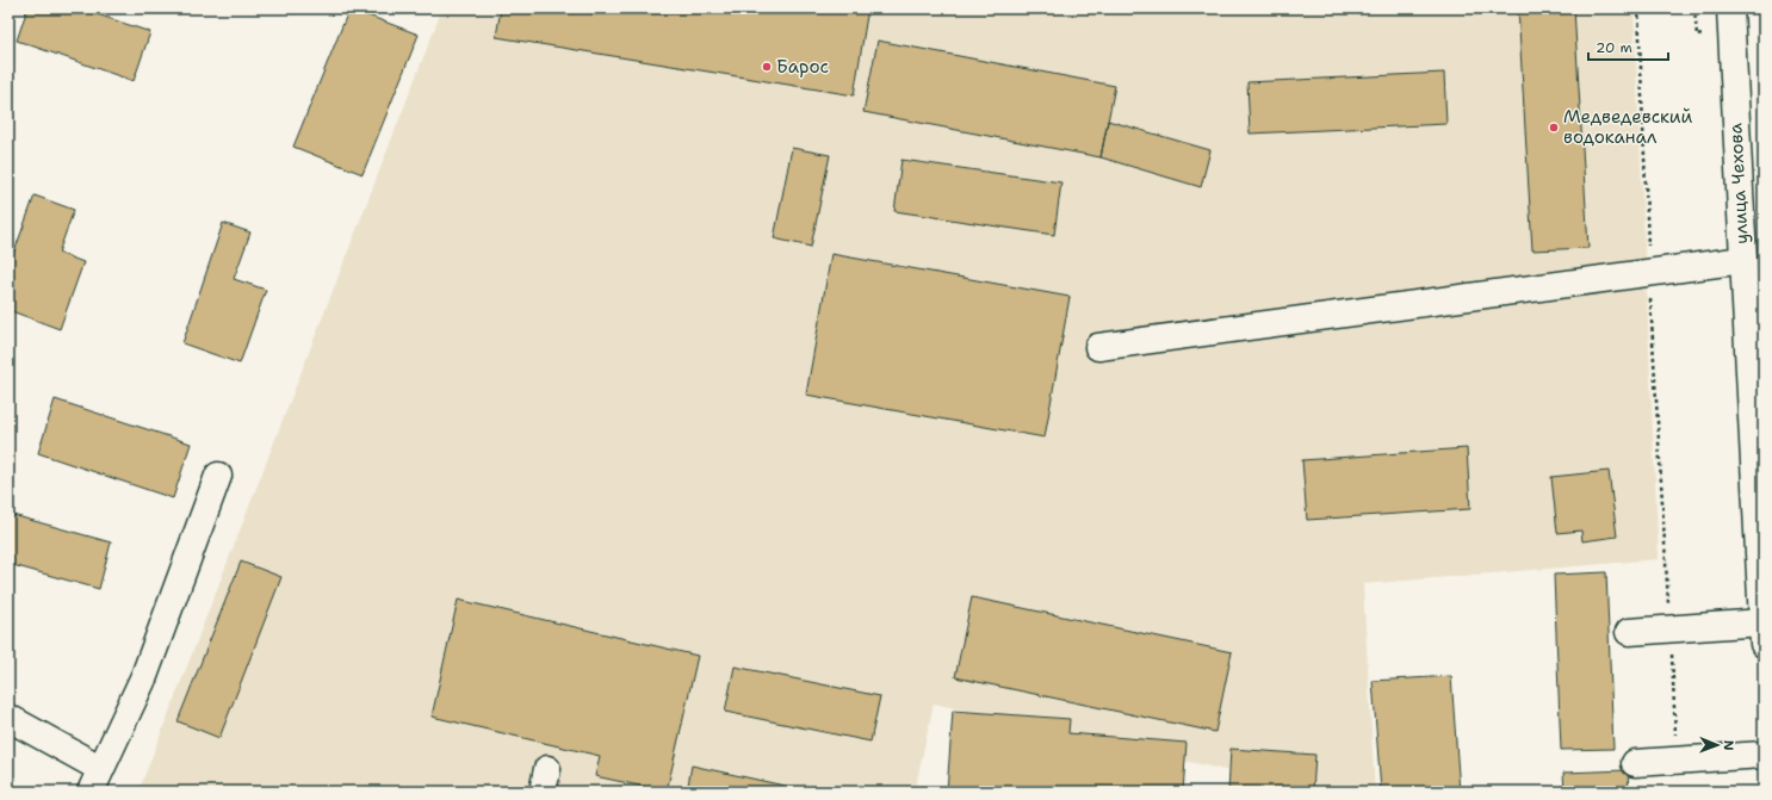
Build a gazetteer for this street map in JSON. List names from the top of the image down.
{
  "streets": {
    "main road": ["улица Чехова"]
  },
  "places": ["Барос", "Медведевский водоканал"],
  "scale_bar": "20 m",
  "north": "right"
}
